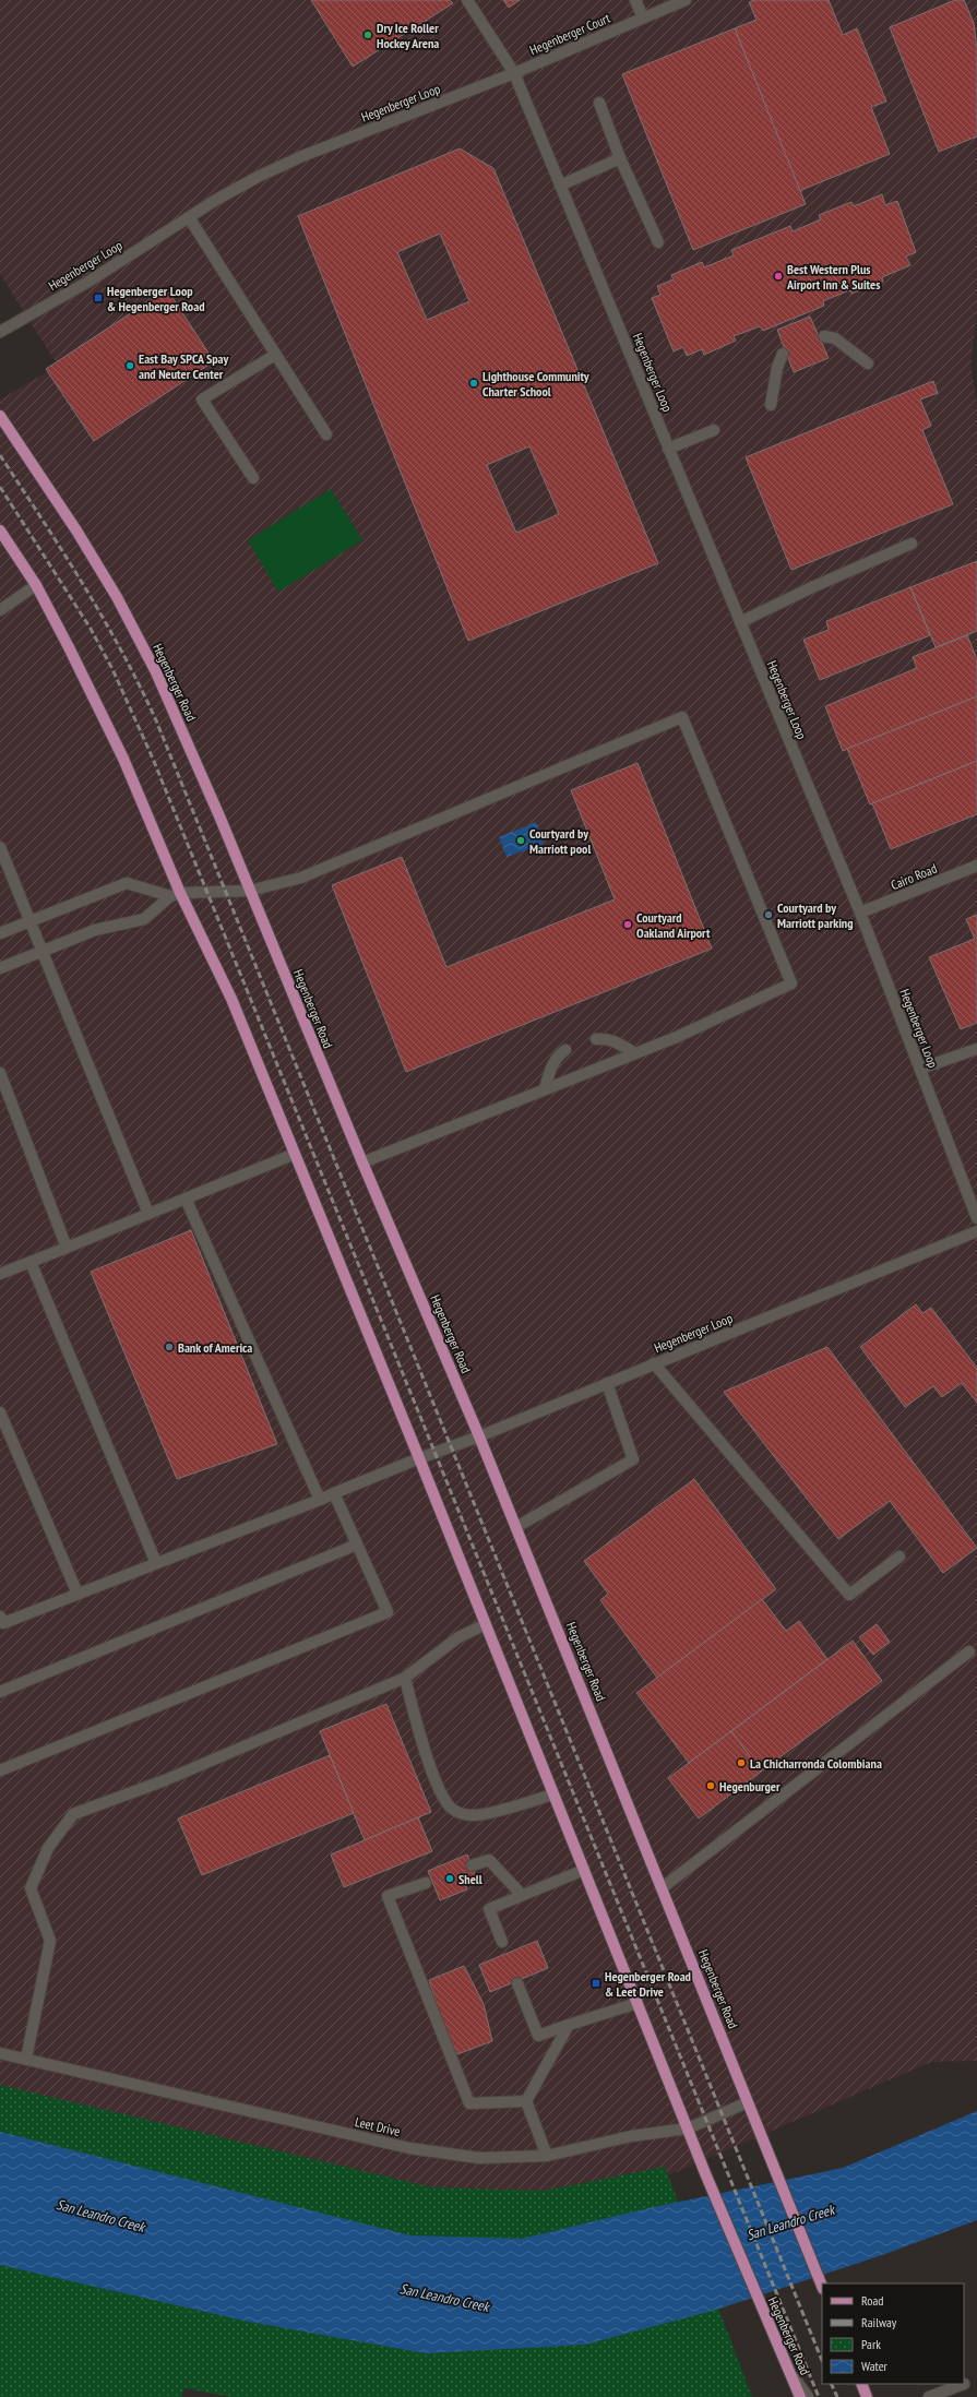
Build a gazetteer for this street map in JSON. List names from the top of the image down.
{
  "streets": {
    "main road": ["Hegenberger Road"],
    "street": [
      "Hegenberger Court",
      "Hegenberger Loop",
      "Cairo Road",
      "Leet Drive"
    ]
  },
  "crossings": [
    ["Hegenberger Court", "Hegenberger Loop"],
    ["Hegenberger Loop", "Hegenberger Road"],
    ["Hegenberger Loop", "Cairo Road"],
    ["Hegenberger Road", "Leet Drive"]
  ],
  "water": ["San Leandro Creek"],
  "places": {
    "other": [
      "Dry Ice Roller Hockey Arena",
      "Best Western Plus Airport Inn & Suites",
      "East Bay SPCA Spay and Neuter Center",
      "Lighthouse Community Charter School",
      "Courtyard by Marriott pool",
      "Courtyard by Marriott parking",
      "Courtyard Oakland Airport",
      "Bank of America",
      "La Chicharronda Colombiana",
      "Hegenburger",
      "Shell"
    ],
    "transit": ["Hegenberger Loop & Hegenberger Road", "Hegenberger Road & Leet Drive"]
  },
  "legend": [
    "Road",
    "Railway",
    "Park",
    "Water"
  ]
}
